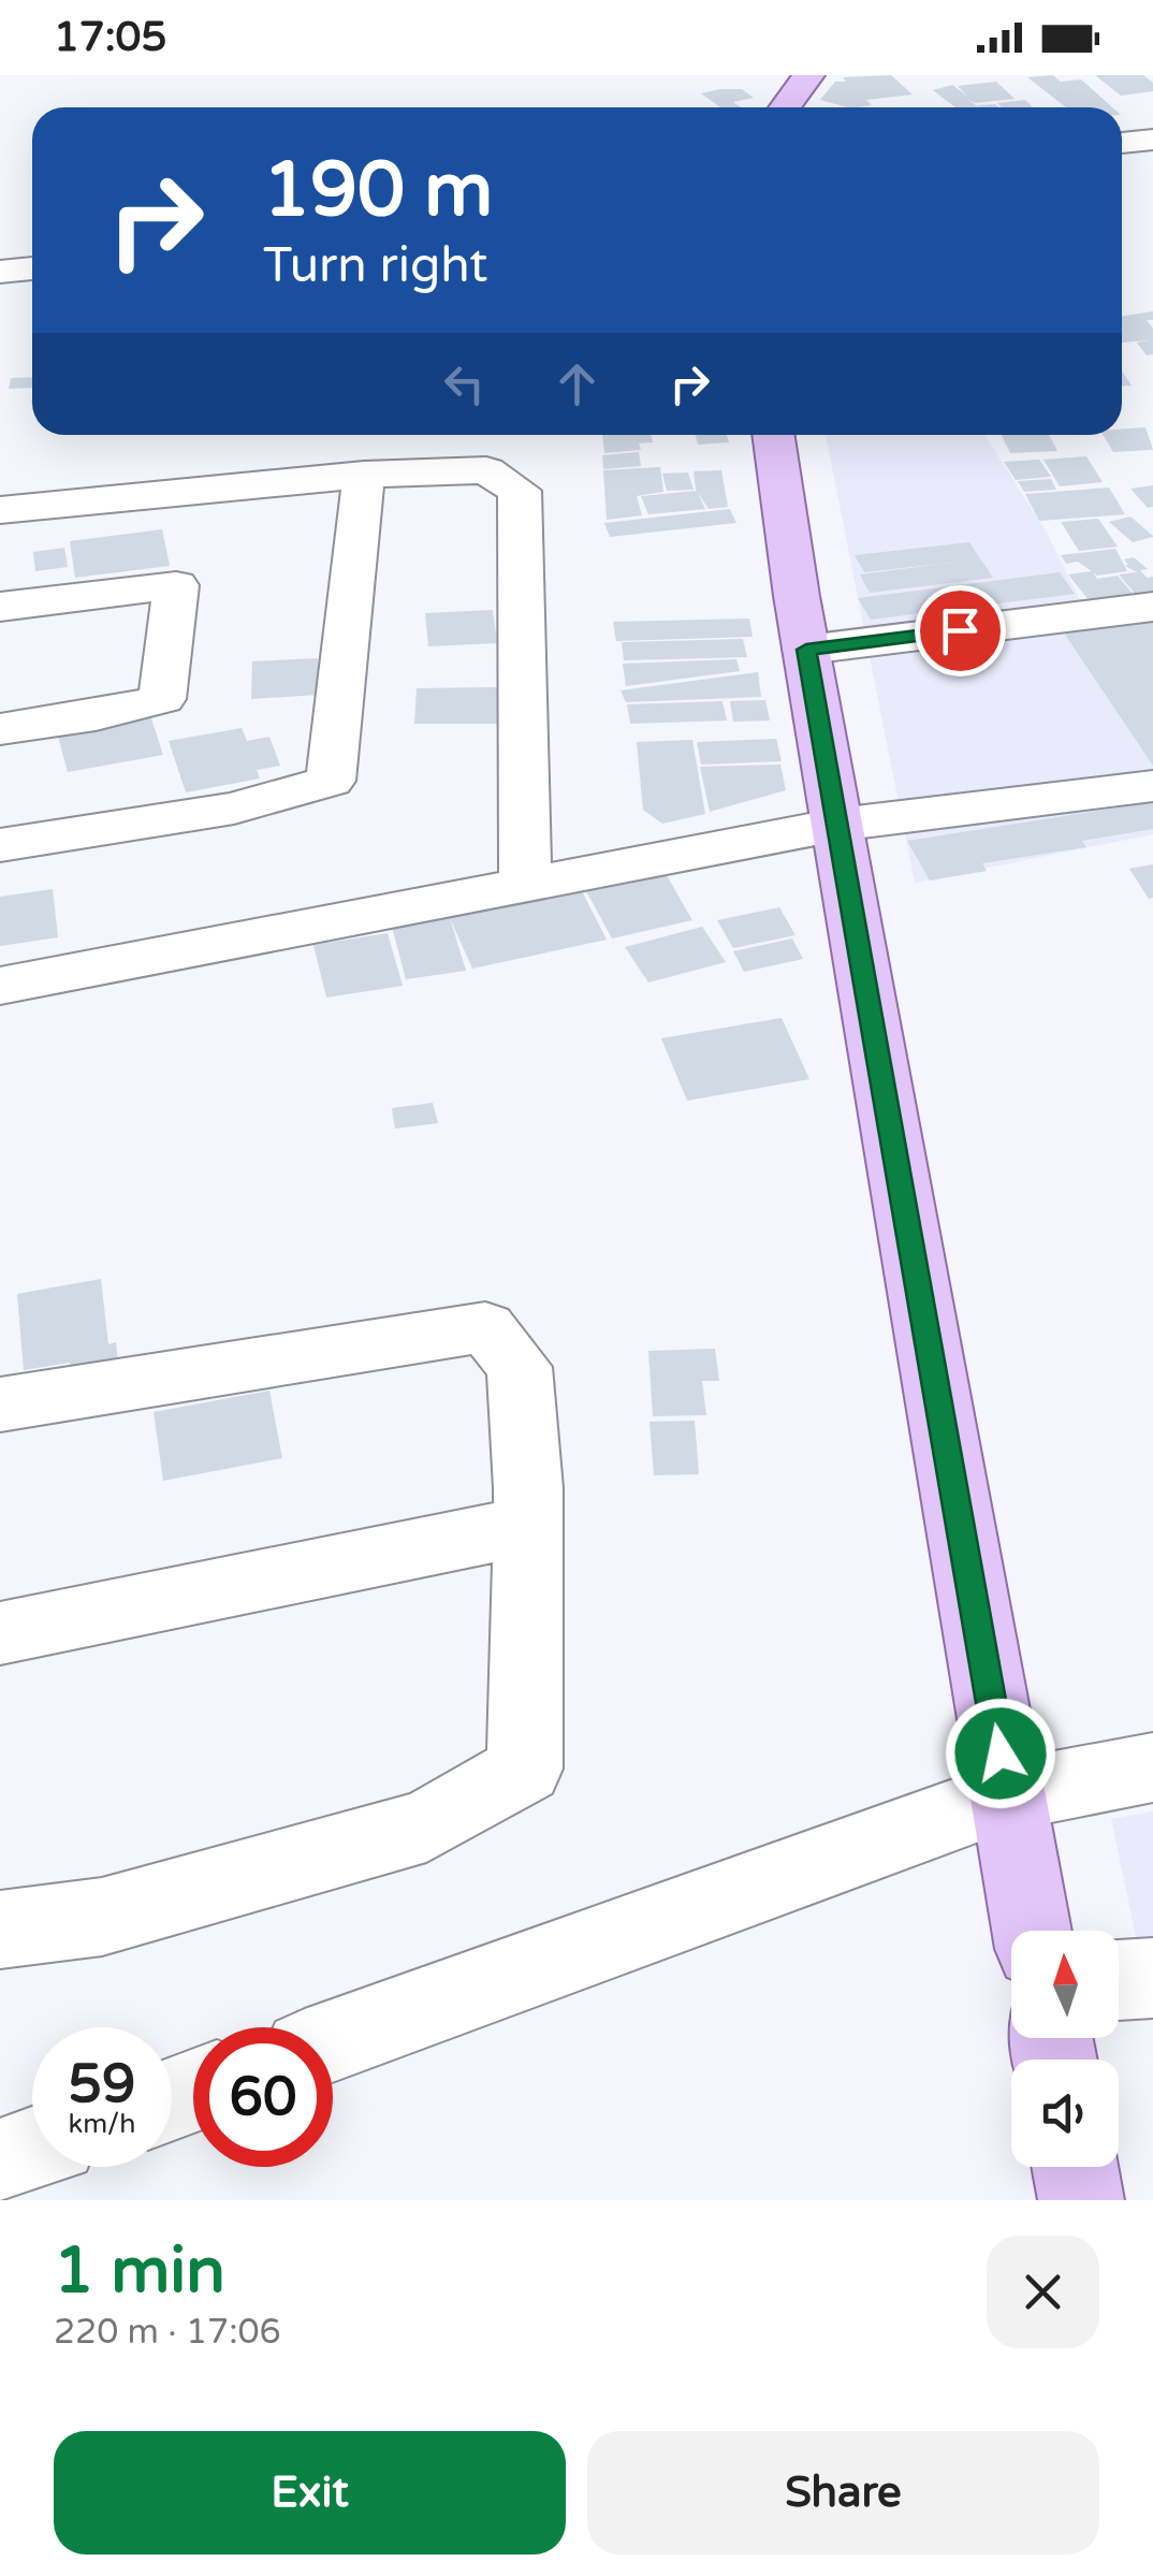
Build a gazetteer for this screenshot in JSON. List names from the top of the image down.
{
  "north": "top",
  "page": {
    "status": "17:05",
    "turn": ["190 m", "Turn right"],
    "speed": "59 km/h",
    "limit": "60",
    "heading": ["1 min", "220 m · 17:06"],
    "buttons": ["Exit", "Share"]
  }
}
